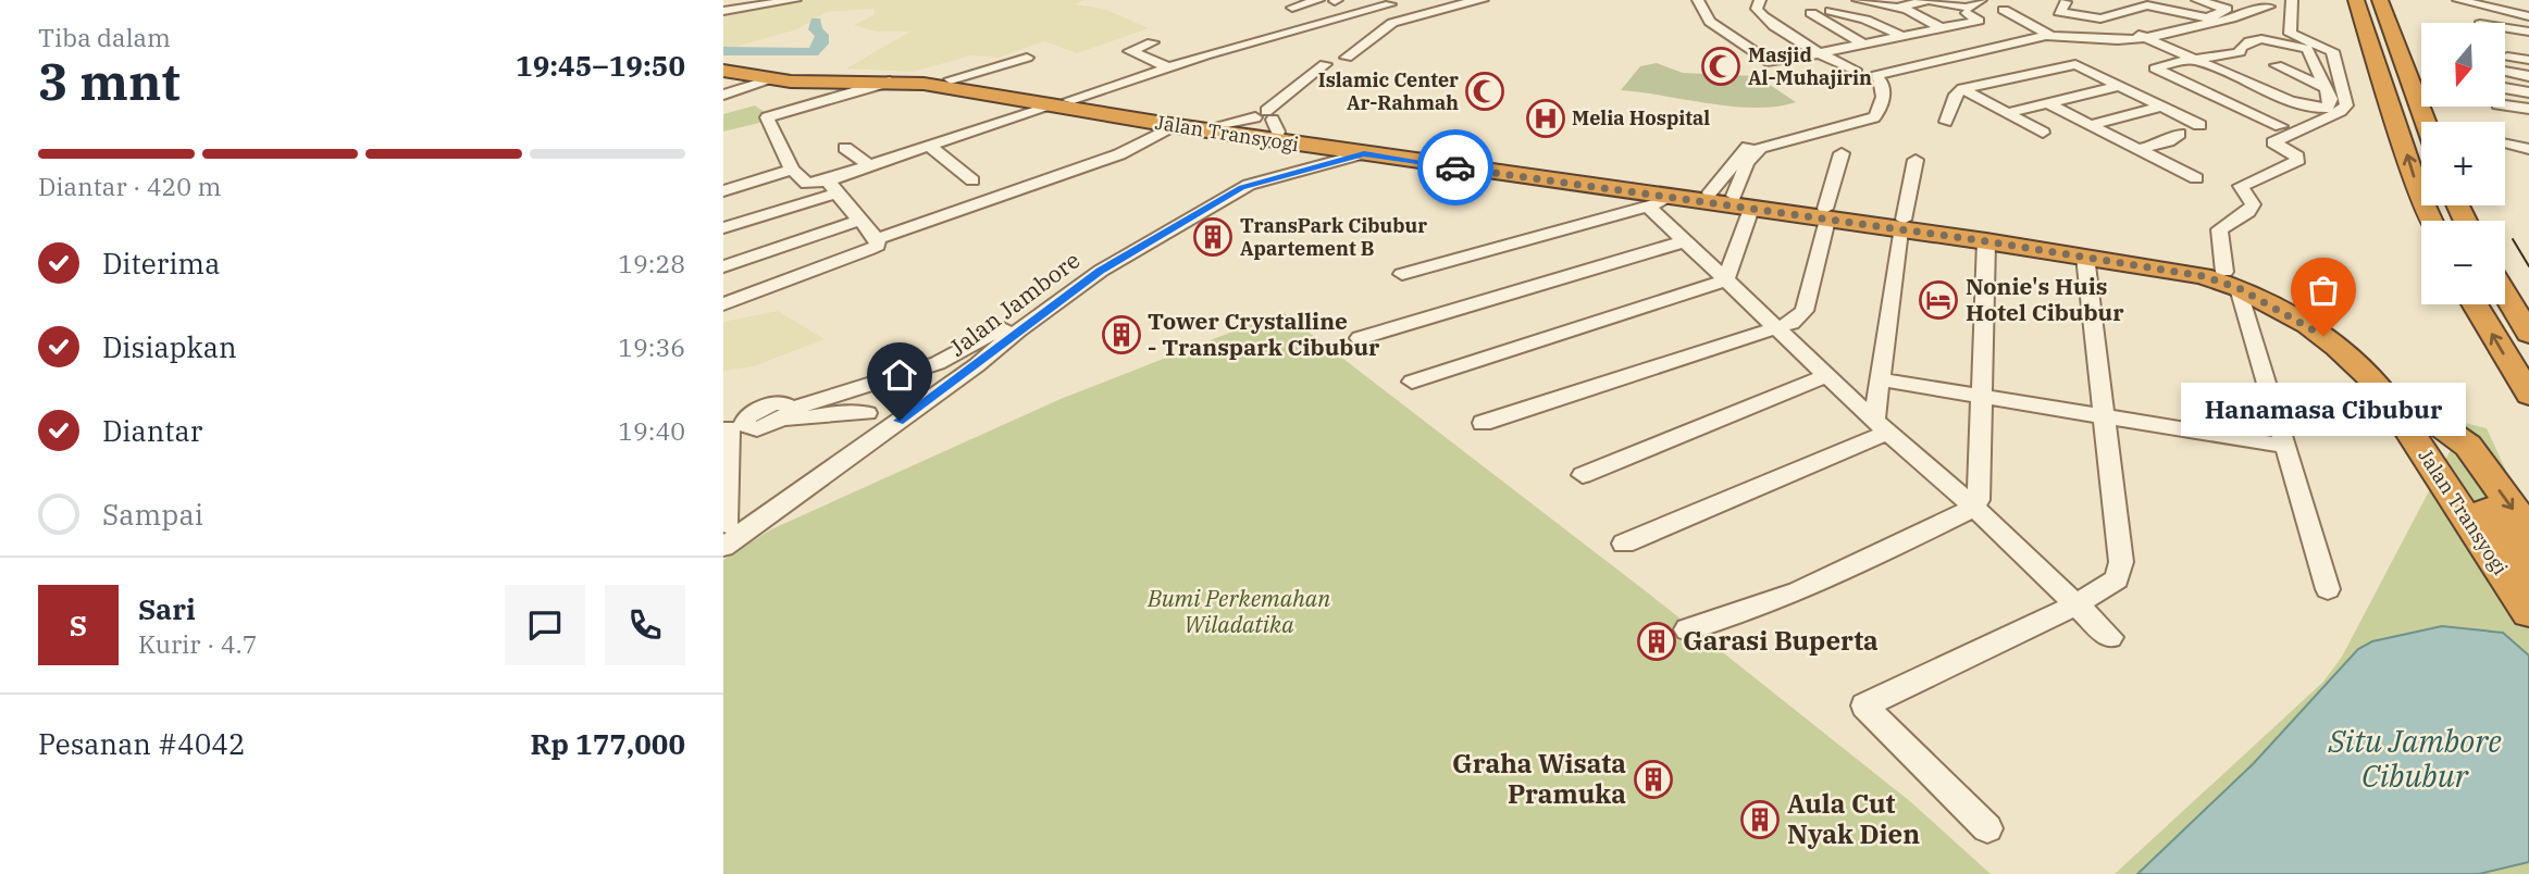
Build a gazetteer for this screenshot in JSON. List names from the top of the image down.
{
  "streets": {
    "highway": ["Jalan Transyogi"],
    "street": ["Jalan Jambore"]
  },
  "crossings": [
    ["Jalan Transyogi", "Jalan Jambore"]
  ],
  "water": ["Situ Jambore Cibubur"],
  "parks": ["Bumi Perkemahan Wiladatika"],
  "places": {
    "mosque": ["Masjid Al-Muhajirin", "Islamic Center Ar-Rahmah"],
    "hospital": ["Melia Hospital"],
    "building": [
      "TransPark Cibubur Apartement B",
      "Tower Crystalline - Transpark Cibubur",
      "Garasi Buperta",
      "Graha Wisata Pramuka",
      "Aula Cut Nyak Dien"
    ],
    "hotel": ["Nonie's Huis Hotel Cibubur"],
    "other": ["Hanamasa Cibubur"]
  },
  "north": "bottom",
  "page": {
    "heading": ["3 mnt", "Tiba dalam", "19:45–19:50"],
    "panel": [
      "Sari",
      "Kurir · 4.7",
      "Pesanan #4042",
      "Rp 177,000"
    ],
    "map_buttons": ["+", "−"],
    "bar": "Diantar · 420 m",
    "list": [
      ["Diterima", "19:28"],
      ["Disiapkan", "19:36"],
      ["Diantar", "19:40"],
      "Sampai"
    ],
    "bubble": "Hanamasa Cibubur",
    "round": "S"
  }
}
